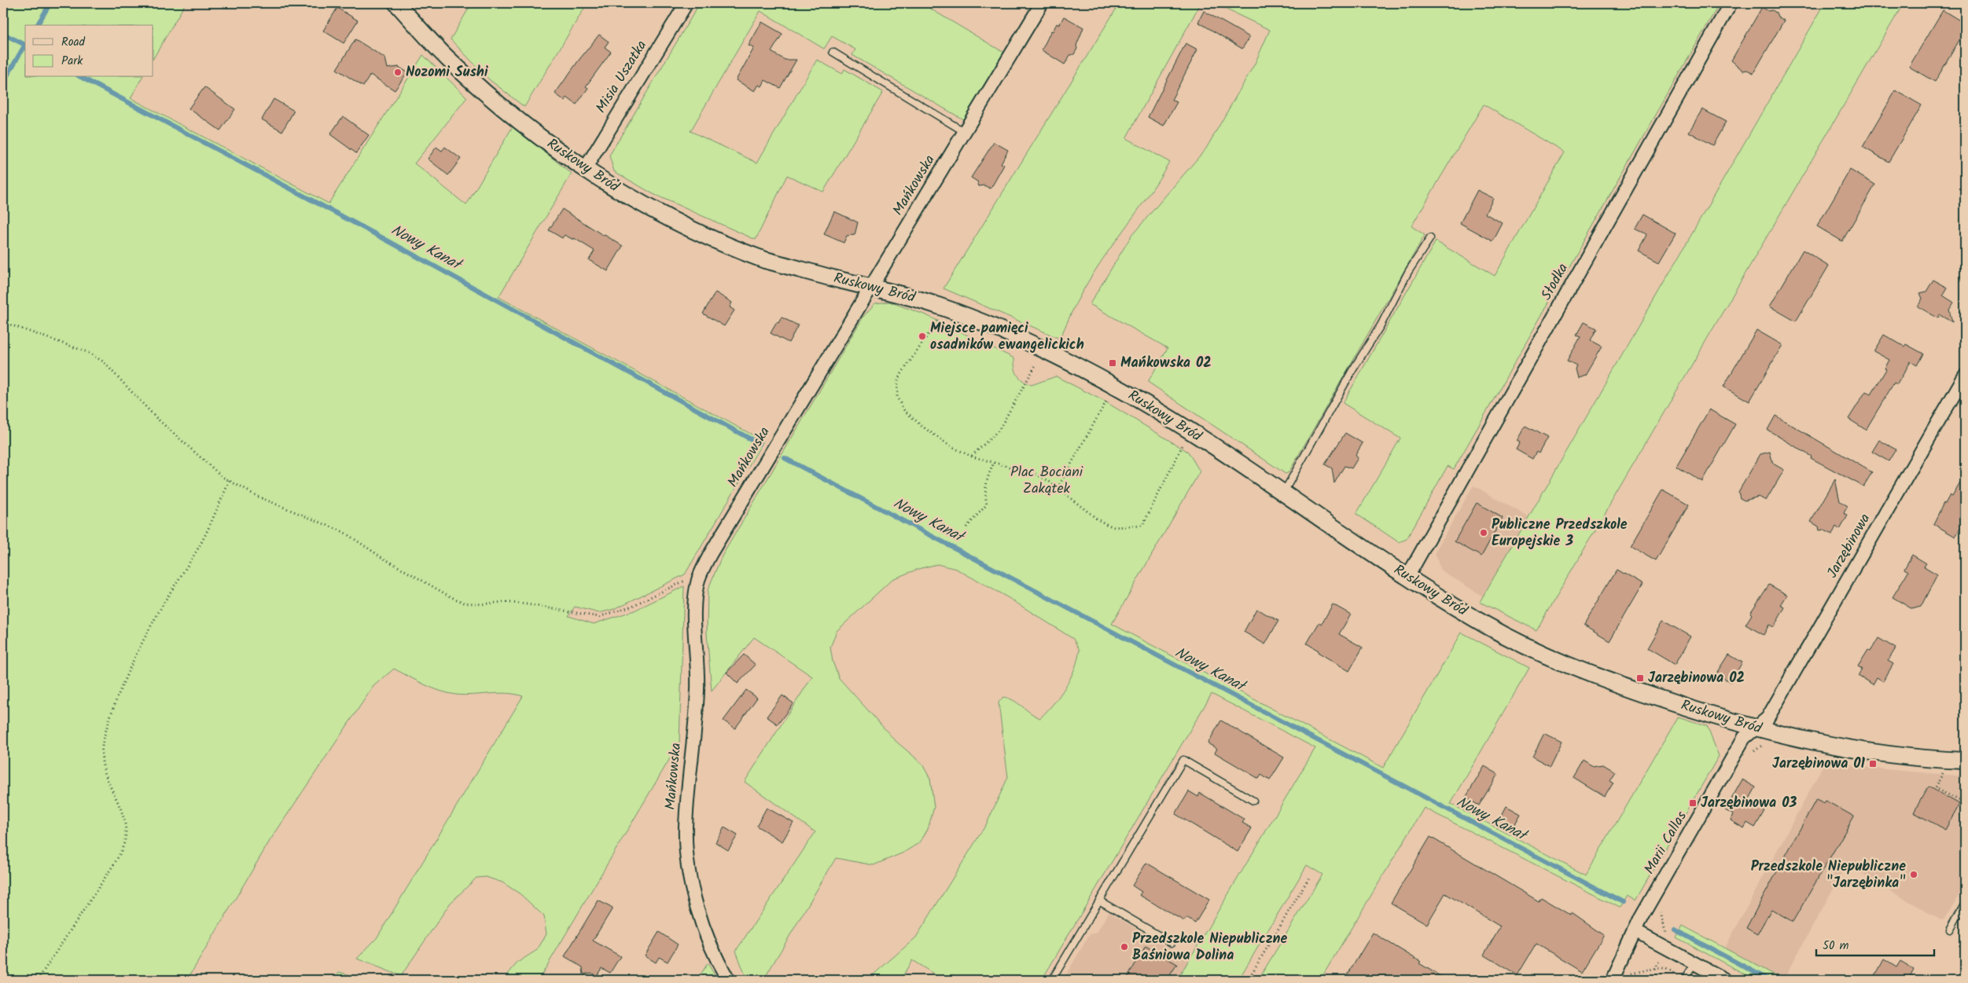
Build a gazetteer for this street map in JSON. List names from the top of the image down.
{
  "streets": {
    "street": [
      "Misia Uszatka",
      "Ruskowy Bród",
      "Mańkowska",
      "Słodka",
      "Jarzębinowa",
      "Marii Callas"
    ]
  },
  "crossings": [
    ["Misia Uszatka", "Ruskowy Bród"],
    ["Ruskowy Bród", "Mańkowska"],
    ["Ruskowy Bród", "Słodka"],
    ["Ruskowy Bród", "Jarzębinowa"],
    ["Ruskowy Bród", "Marii Callas"],
    ["Jarzębinowa", "Marii Callas"]
  ],
  "water": ["Nowy Kanał"],
  "parks": ["Plac Bociani Zakątek"],
  "places": {
    "other": [
      "Nozomi Sushi",
      "Miejsce pamięci osadników ewangelickich",
      "Publiczne Przedszkole Europejskie 3",
      "Przedszkole Niepubliczne \"Jarzębinka\"",
      "Przedszkole Niepubliczne Baśniowa Dolina"
    ],
    "transit": [
      "Mańkowska 02",
      "Jarzębinowa 02",
      "Jarzębinowa 01",
      "Jarzębinowa 03"
    ]
  },
  "legend": ["Road", "Park"],
  "scale_bar": "50 m"
}
